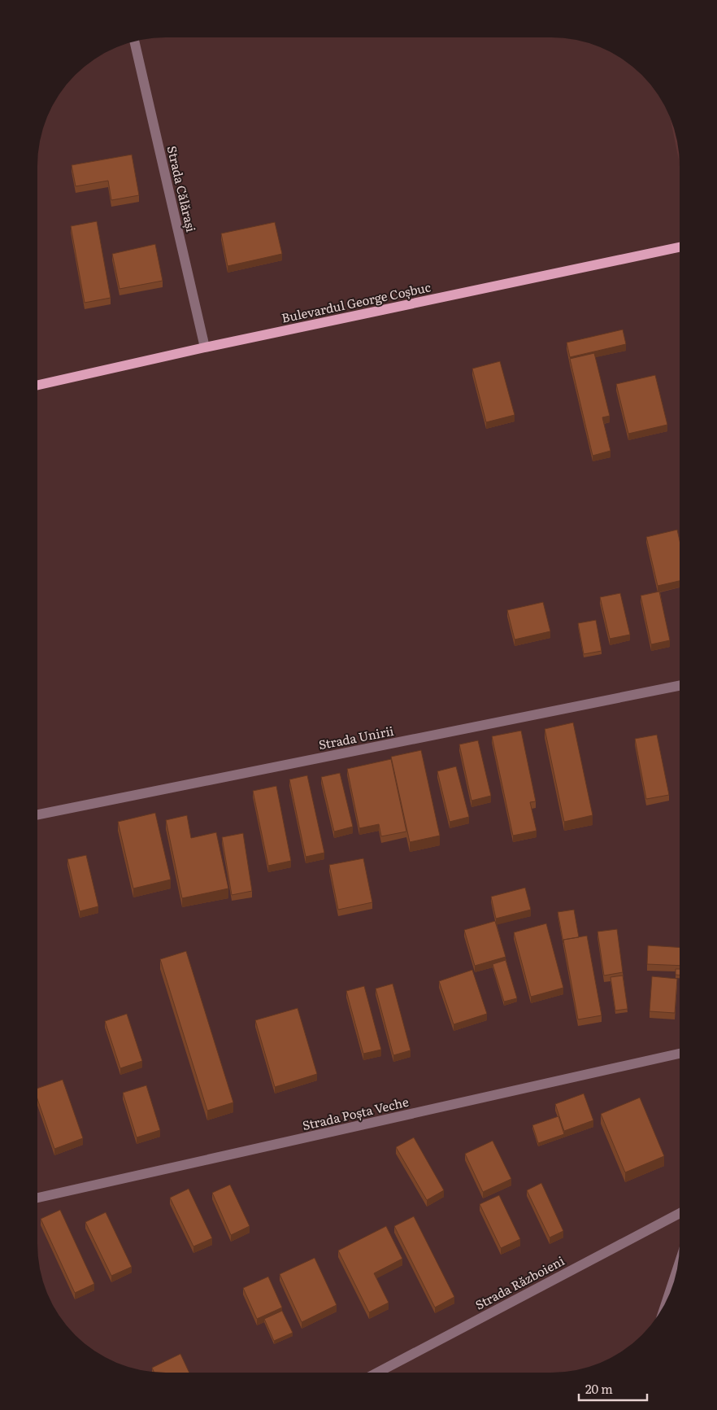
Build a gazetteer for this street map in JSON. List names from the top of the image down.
{
  "streets": {
    "main road": ["Bulevardul George Coșbuc"],
    "street": [
      "Strada Călărași",
      "Strada Unirii",
      "Strada Poșta Veche",
      "Strada Războieni"
    ]
  },
  "crossings": [
    ["Strada Călărași", "Bulevardul George Coșbuc"]
  ],
  "scale_bar": "20 m"
}
